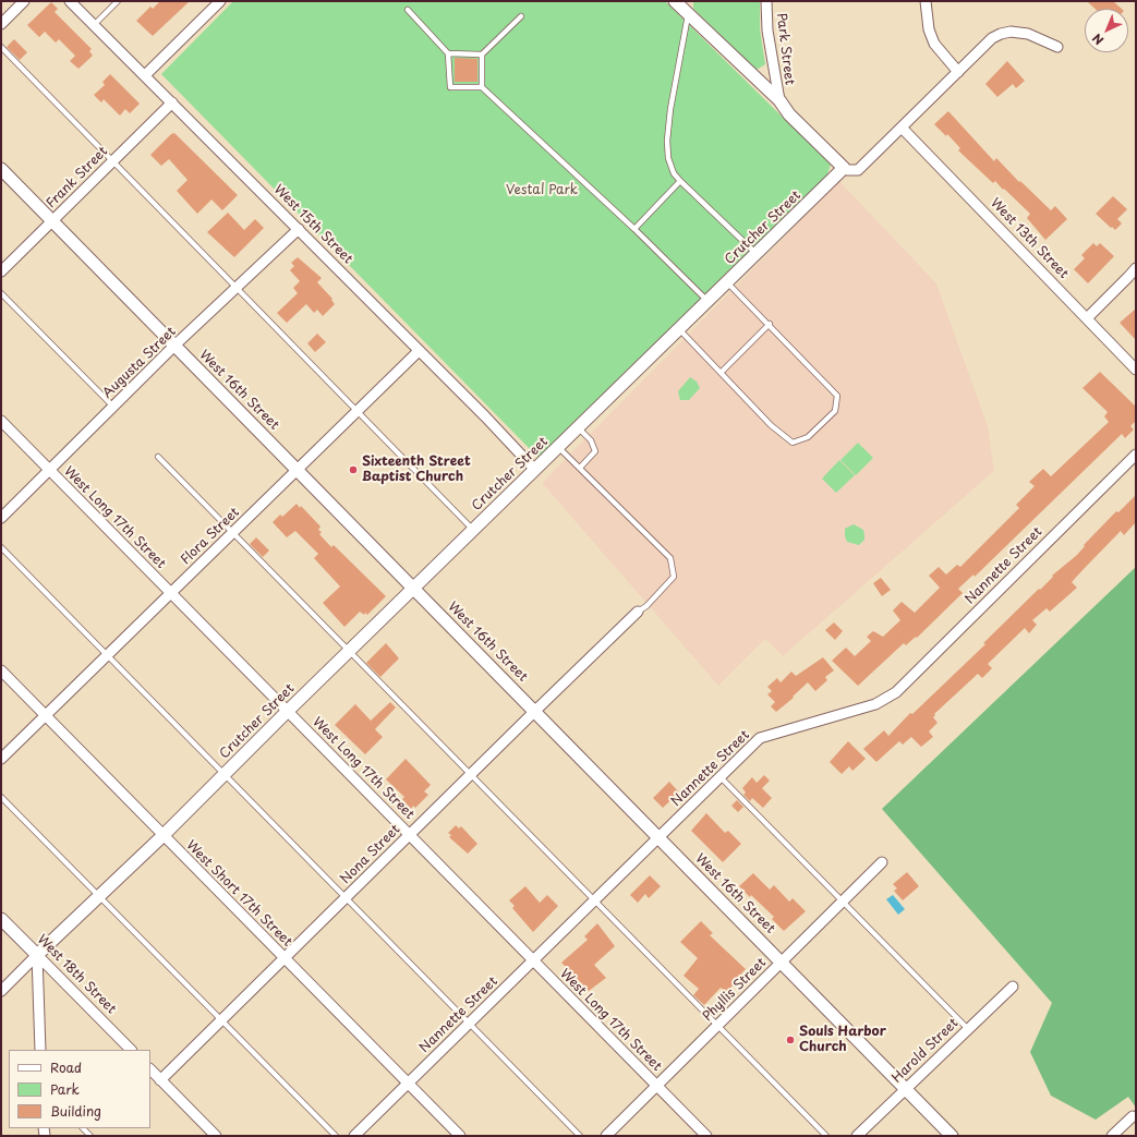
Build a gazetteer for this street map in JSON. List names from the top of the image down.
{
  "streets": {
    "street": [
      "Park Street",
      "Frank Street",
      "West 15th Street",
      "Crutcher Street",
      "West 13th Street",
      "Augusta Street",
      "West 16th Street",
      "West Long 17th Street",
      "Flora Street",
      "Nannette Street",
      "Nona Street",
      "West Short 17th Street",
      "West 18th Street",
      "Phyllis Street",
      "Harold Street"
    ]
  },
  "crossings": [
    ["Frank Street", "West 15th Street"],
    ["Frank Street", "West 16th Street"],
    ["West 15th Street", "Crutcher Street"],
    ["West 15th Street", "Augusta Street"],
    ["West 15th Street", "Flora Street"],
    ["Crutcher Street", "West 16th Street"],
    ["Crutcher Street", "West Long 17th Street"],
    ["Crutcher Street", "West Short 17th Street"],
    ["Crutcher Street", "West 18th Street"],
    ["Augusta Street", "West 16th Street"],
    ["Augusta Street", "West Long 17th Street"],
    ["West 16th Street", "Flora Street"],
    ["West 16th Street", "Nannette Street"],
    ["West 16th Street", "Nona Street"],
    ["West 16th Street", "Phyllis Street"],
    ["West 16th Street", "Harold Street"],
    ["West Long 17th Street", "Flora Street"],
    ["West Long 17th Street", "Nannette Street"],
    ["West Long 17th Street", "Nona Street"],
    ["West Long 17th Street", "Phyllis Street"],
    ["Flora Street", "West Short 17th Street"],
    ["Nannette Street", "West Short 17th Street"],
    ["Nona Street", "West Short 17th Street"]
  ],
  "parks": ["Vestal Park"],
  "places": ["Sixteenth Street Baptist Church", "Souls Harbor Church"],
  "legend": ["Road", "Park", "Building"],
  "north": "bottom left"
}
